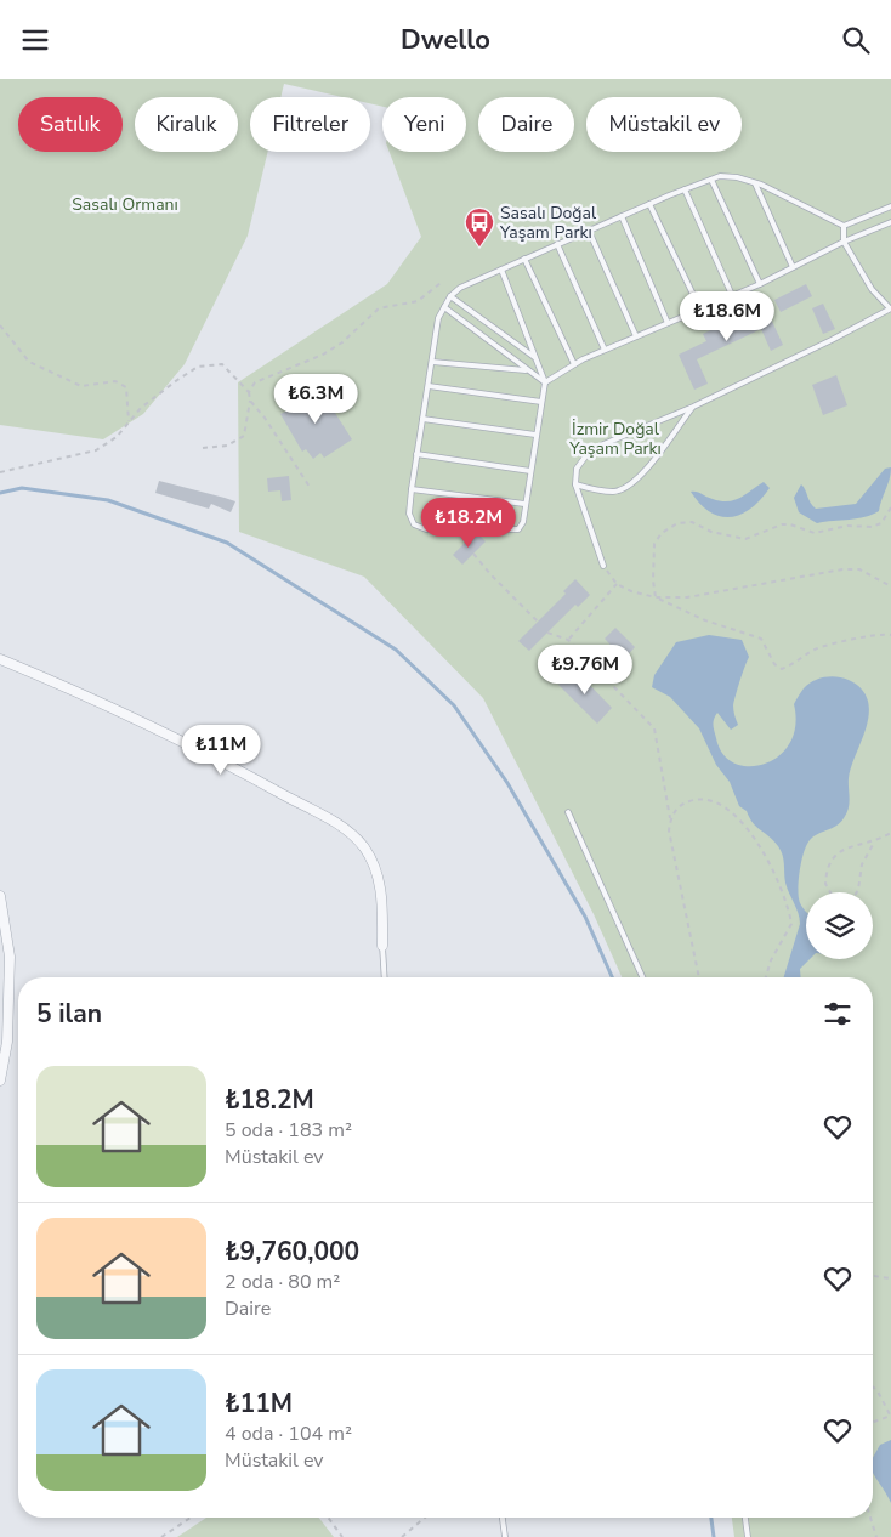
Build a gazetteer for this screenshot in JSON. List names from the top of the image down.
{
  "parks": ["Sasalı Ormanı", "İzmir Doğal Yaşam Parkı"],
  "places": {
    "bus stop": ["Sasalı Doğal Yaşam Parkı"]
  },
  "page": {
    "header": "Dwello",
    "chip": [
      "Satılık",
      "Kiralık",
      "Filtreler",
      "Yeni",
      "Daire",
      "Müstakil ev"
    ],
    "price": [
      "₺18.6M",
      "₺6.3M",
      "₺18.2M",
      "₺9.76M",
      "₺11M"
    ],
    "heading": "5 ilan",
    "list": [
      {
        "name": "₺18.2M",
        "note": "5 oda · 183 m² · Müstakil ev"
      },
      {
        "name": "₺9,760,000",
        "note": "2 oda · 80 m² · Daire"
      },
      {
        "name": "₺11M",
        "note": "4 oda · 104 m² · Müstakil ev"
      }
    ]
  }
}
